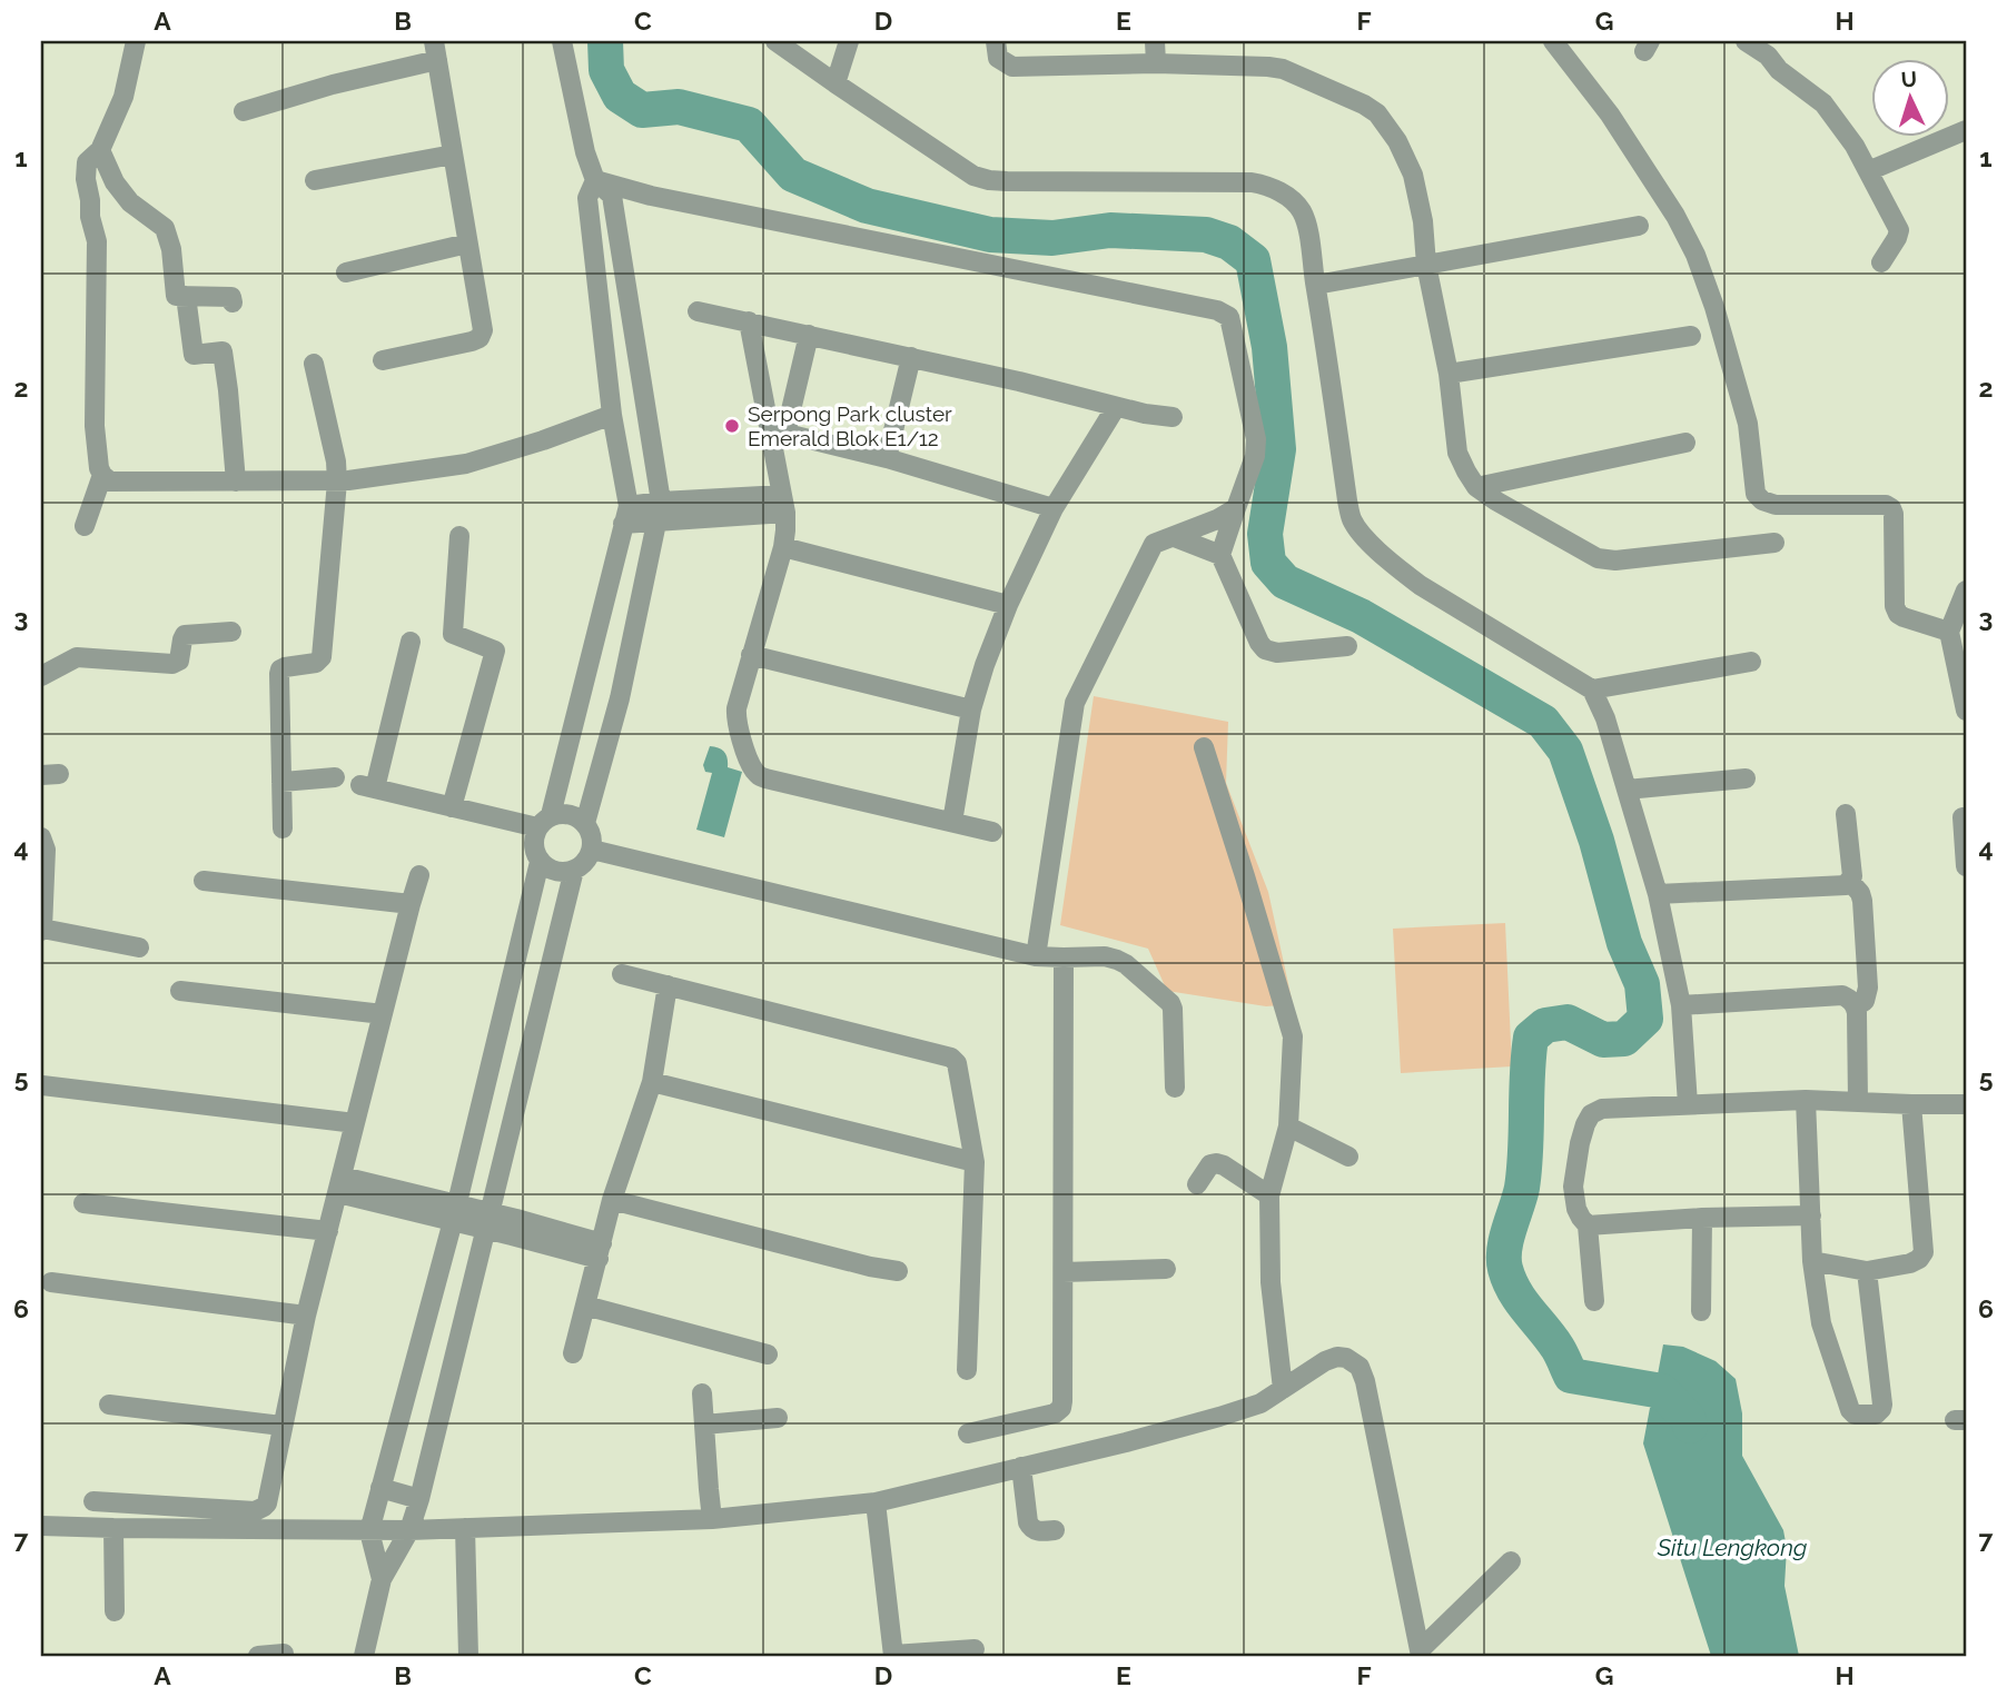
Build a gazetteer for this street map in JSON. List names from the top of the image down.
{
  "water": ["Situ Lengkong"],
  "places": ["Serpong Park cluster Emerald Blok E1/12"],
  "north": "top",
  "grid": {
    "columns": [
      "A",
      "B",
      "C",
      "D",
      "E",
      "F",
      "G",
      "H"
    ],
    "rows": [
      "1",
      "2",
      "3",
      "4",
      "5",
      "6",
      "7"
    ]
  }
}
